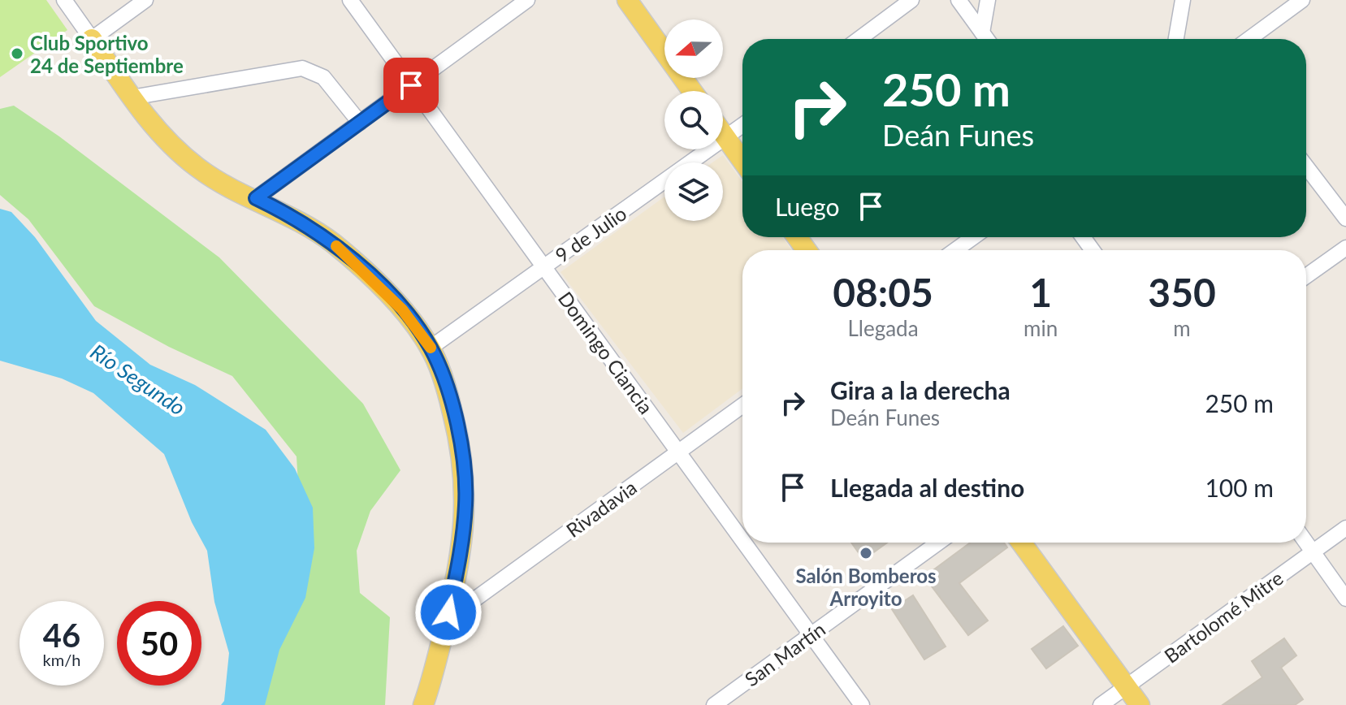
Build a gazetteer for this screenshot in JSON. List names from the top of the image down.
{
  "streets": {
    "street": [
      "9 de Julio",
      "Domingo Ciancia",
      "Rivadavia",
      "Bartolomé Mitre",
      "San Martín"
    ]
  },
  "crossings": [
    ["9 de Julio", "Domingo Ciancia"],
    ["Domingo Ciancia", "Rivadavia"],
    ["Domingo Ciancia", "San Martín"]
  ],
  "water": ["Río Segundo"],
  "places": ["Club Sportivo 24 de Septiembre", "Salón Bomberos Arroyito"],
  "north": "left",
  "page": {
    "turn": ["250 m", "Deán Funes"],
    "then": "Luego",
    "eta": [
      "08:05",
      "Llegada",
      "1",
      "min",
      "350",
      "m"
    ],
    "list": [
      {
        "name": "Gira a la derecha",
        "note": "Deán Funes",
        "value": "250 m"
      },
      {
        "name": "Llegada al destino",
        "value": "100 m"
      }
    ],
    "speed": "46 km/h",
    "limit": "50"
  }
}
